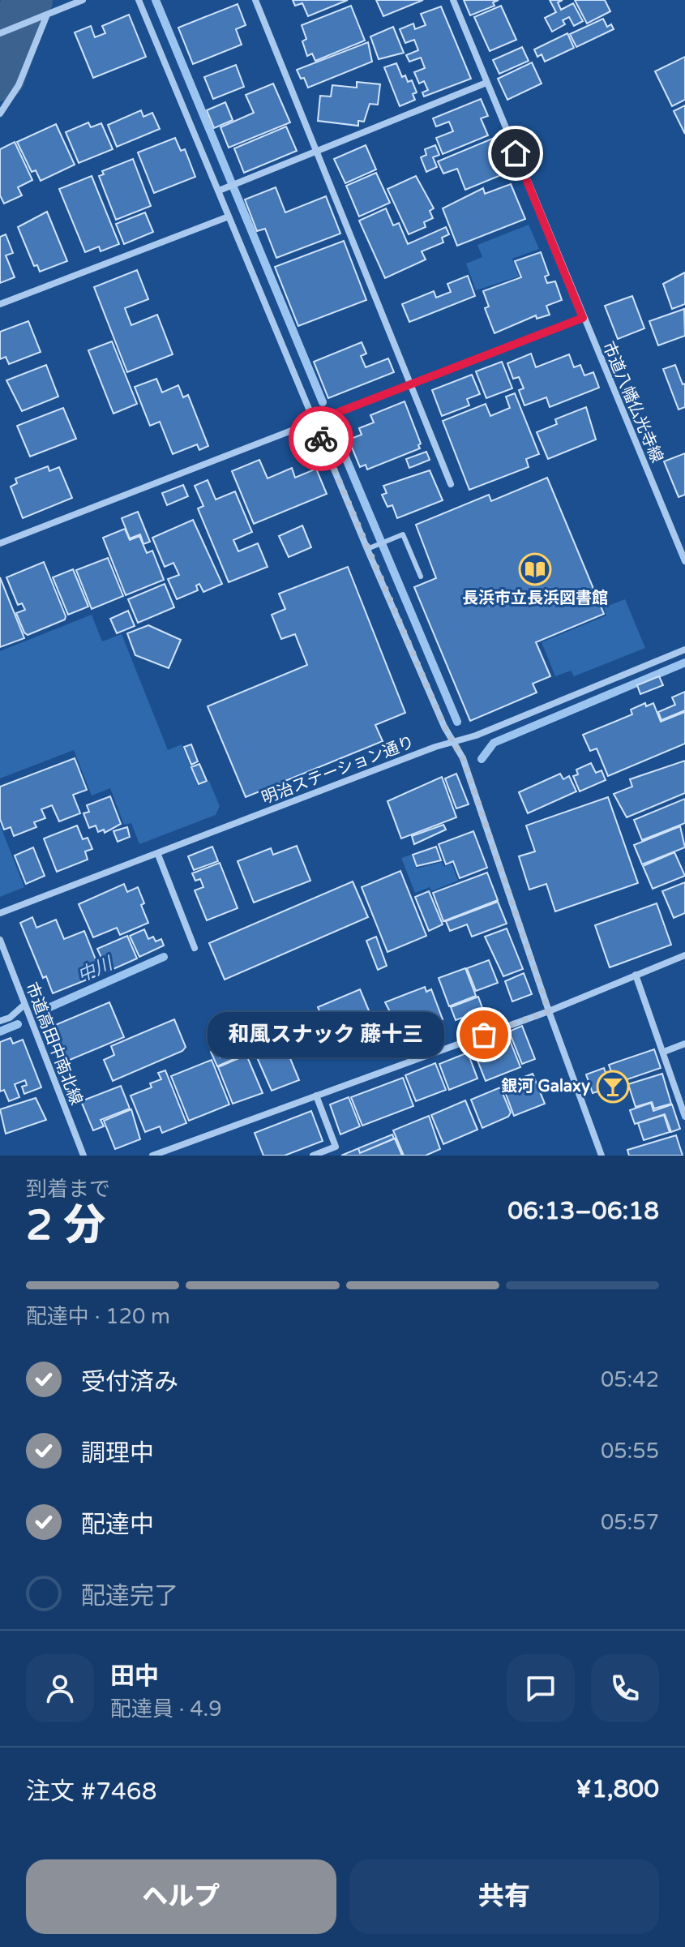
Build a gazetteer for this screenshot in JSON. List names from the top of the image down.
{
  "streets": {
    "street": ["市道八幡仏光寺線", "明治ステーション通り", "市道高田中南北線"]
  },
  "water": ["中川"],
  "places": {
    "library": ["長浜市立長浜図書館"],
    "other": ["和風スナック 藤十三"],
    "bar": ["銀河 Galaxy"]
  },
  "page": {
    "bubble": "和風スナック 藤十三",
    "heading": ["2 分", "到着まで", "06:13–06:18"],
    "panel": [
      "田中",
      "配達員 · 4.9",
      "注文 #7468",
      "¥1,800"
    ],
    "bar": "配達中 · 120 m",
    "list": [
      ["受付済み", "05:42"],
      ["調理中", "05:55"],
      ["配達中", "05:57"],
      "配達完了"
    ],
    "buttons": ["ヘルプ", "共有"]
  }
}
